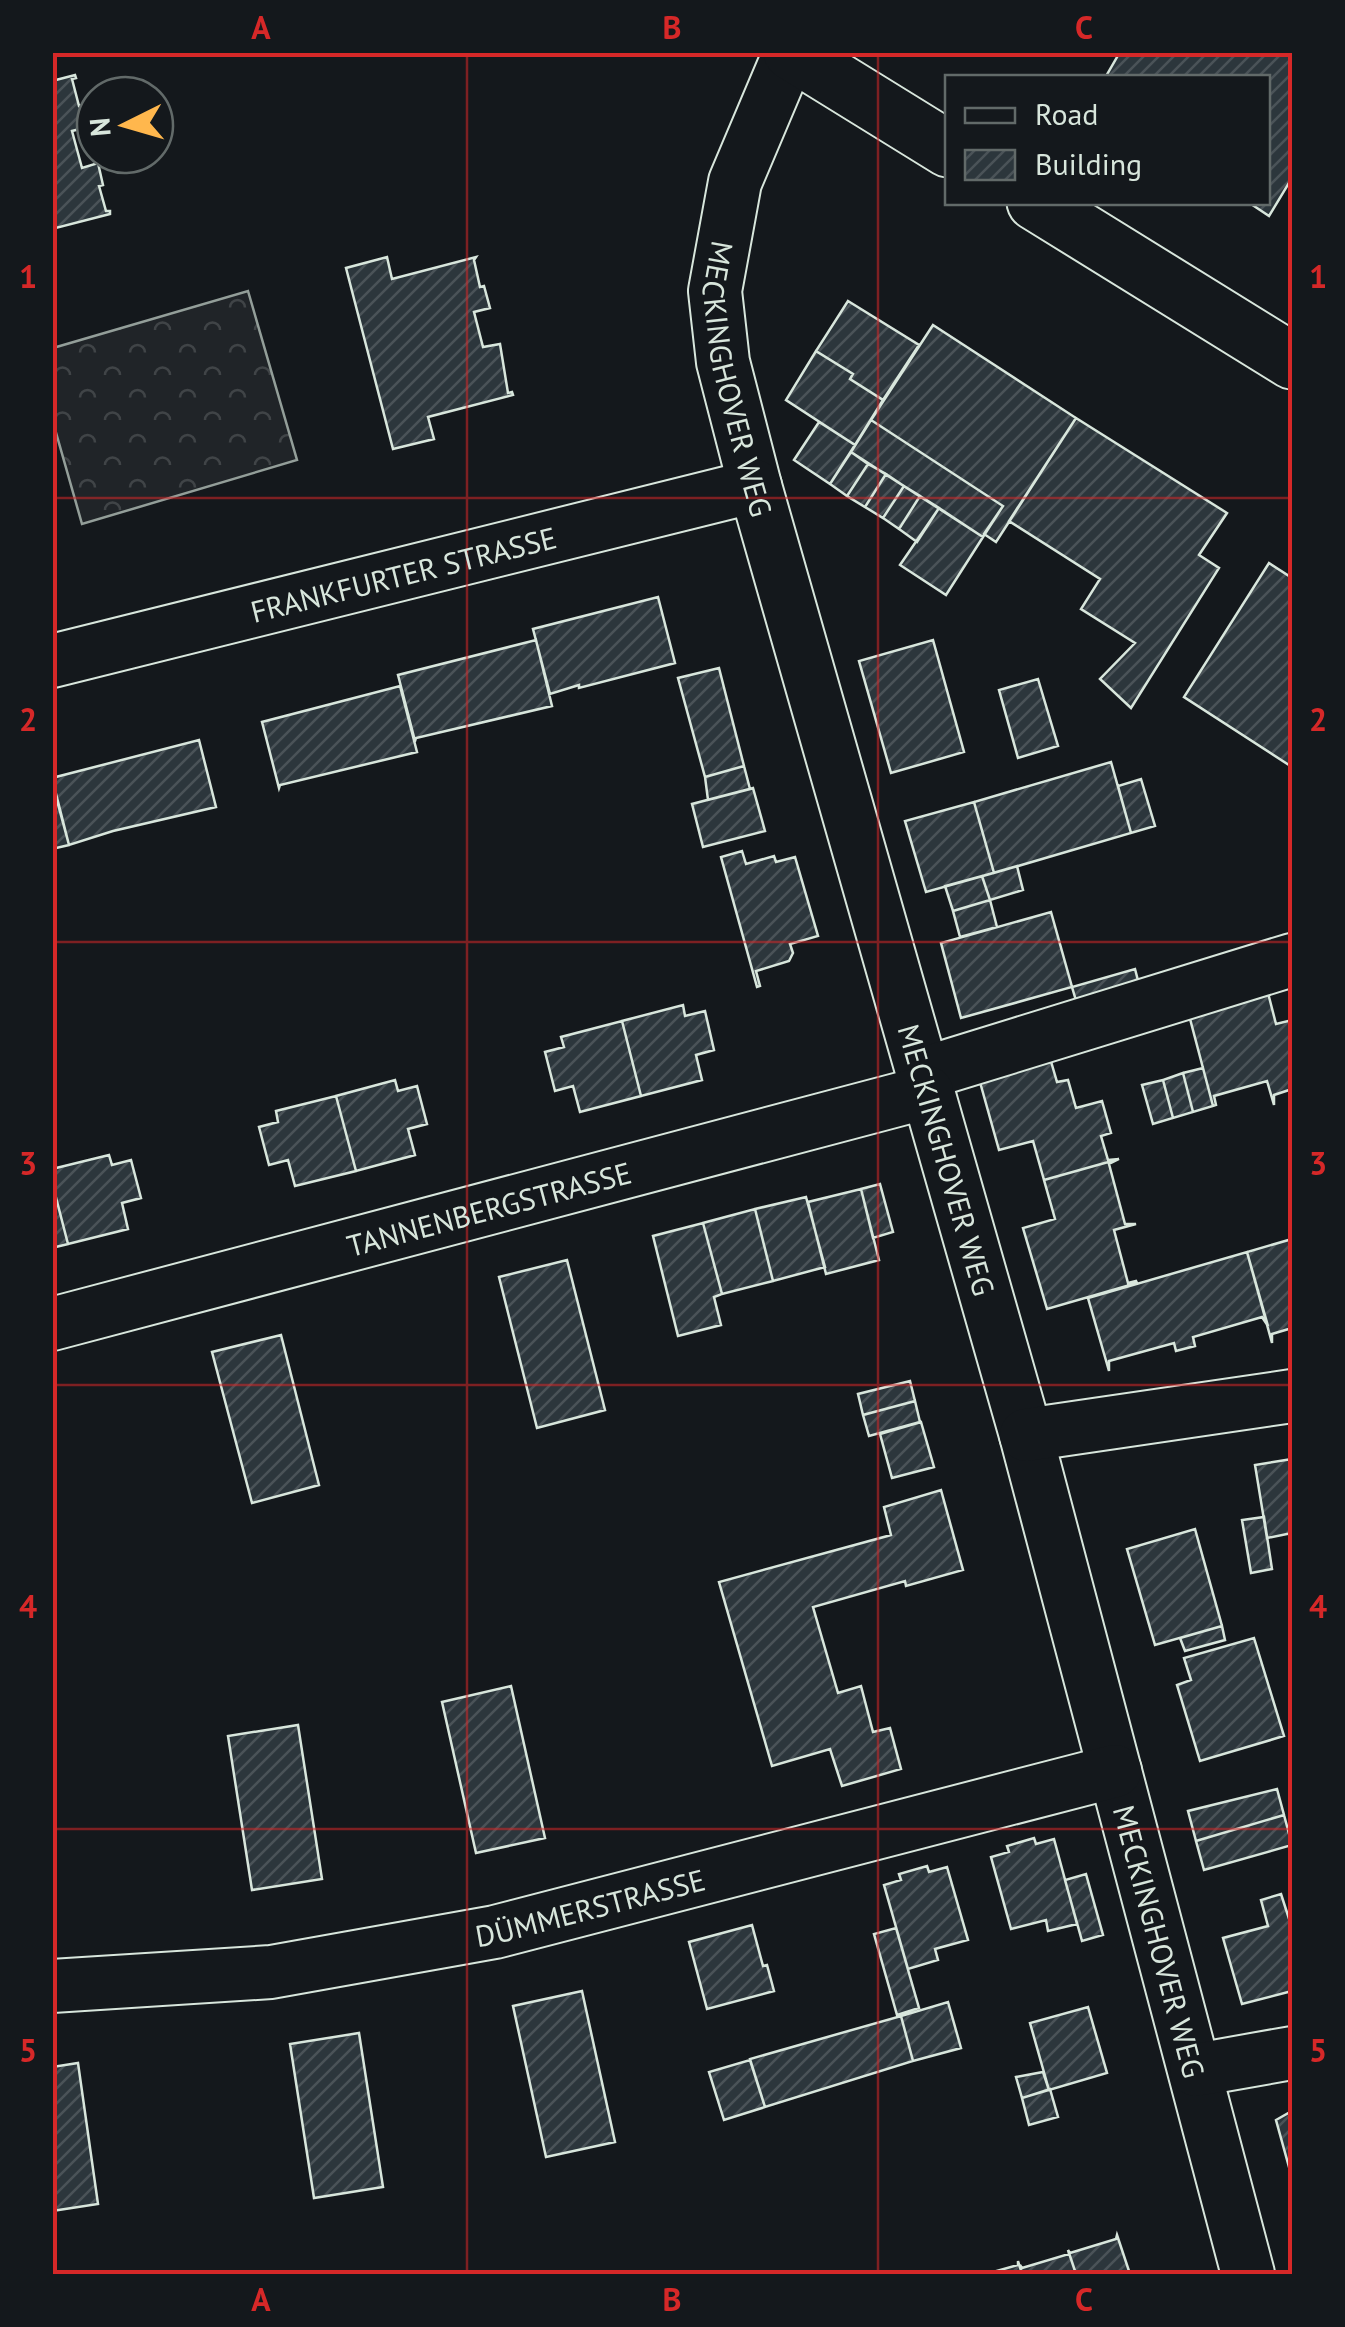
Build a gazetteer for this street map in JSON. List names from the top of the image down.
{
  "streets": {
    "street": [
      "MECKINGHOVER WEG",
      "FRANKFURTER STRASSE",
      "TANNENBERGSTRASSE",
      "DÜMMERSTRASSE"
    ]
  },
  "crossings": [
    ["MECKINGHOVER WEG", "FRANKFURTER STRASSE"],
    ["MECKINGHOVER WEG", "TANNENBERGSTRASSE"],
    ["MECKINGHOVER WEG", "DÜMMERSTRASSE"]
  ],
  "legend": ["Road", "Building"],
  "north": "left",
  "grid": {
    "columns": ["A", "B", "C"],
    "rows": [
      "1",
      "2",
      "3",
      "4",
      "5"
    ]
  }
}
